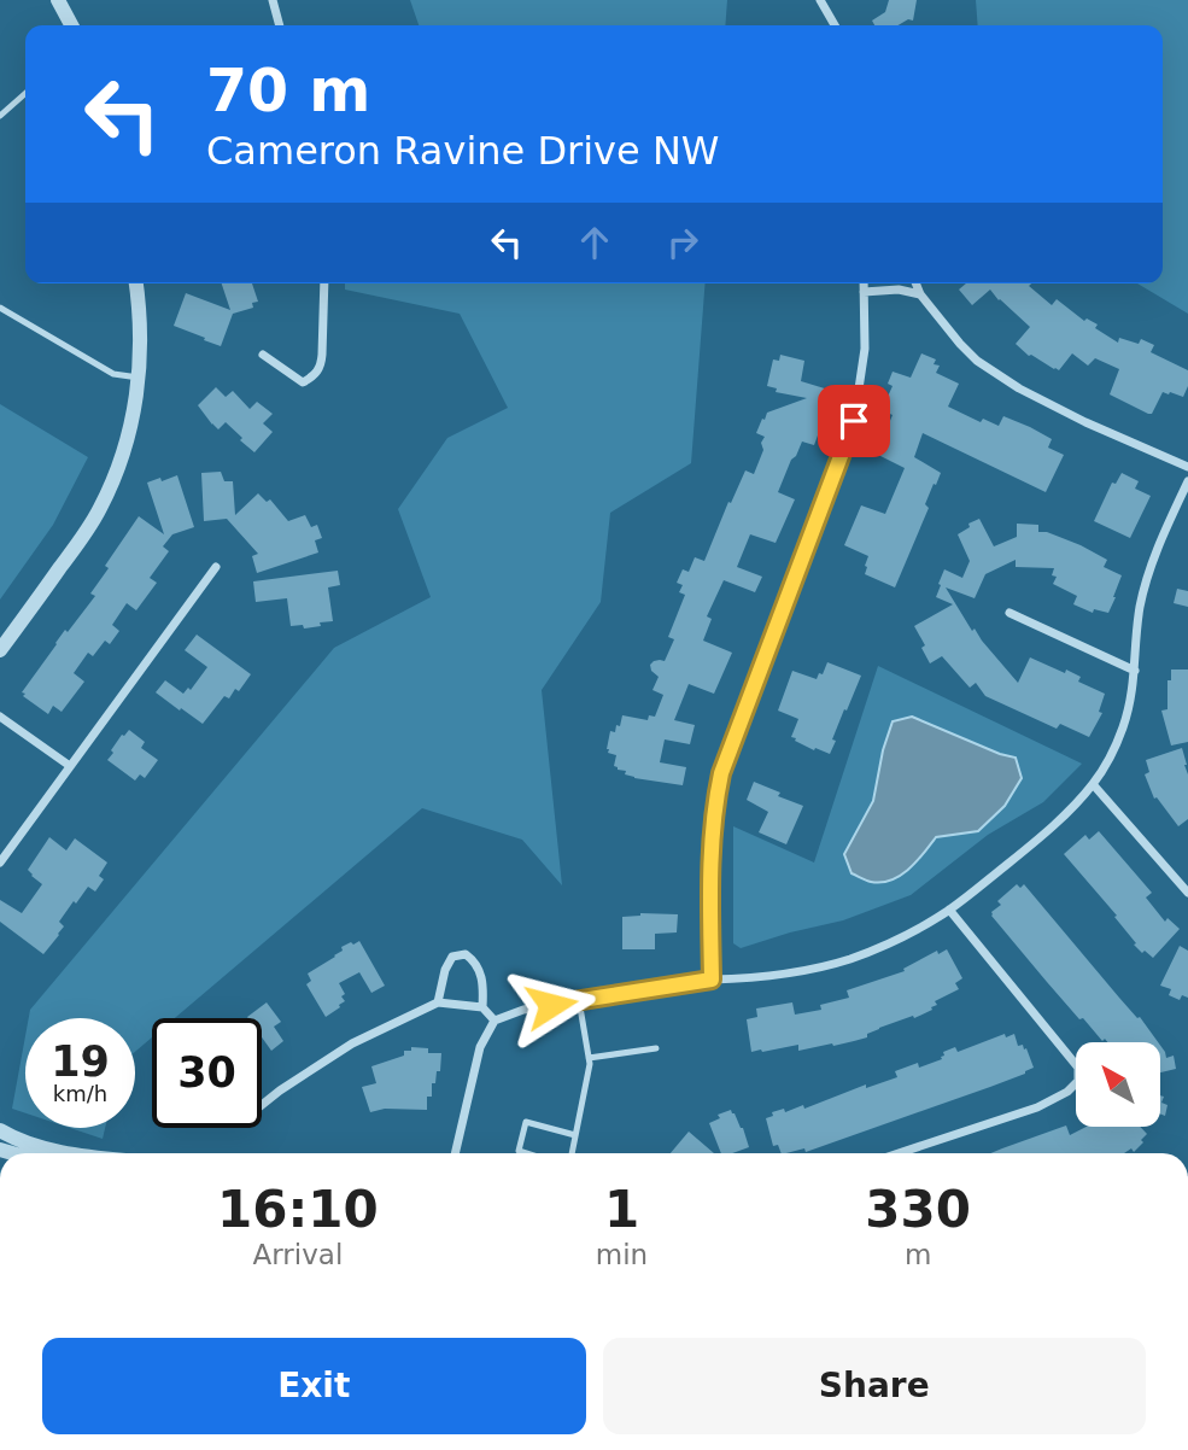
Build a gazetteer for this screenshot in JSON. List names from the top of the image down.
{
  "north": "top left",
  "page": {
    "turn": ["70 m", "Cameron Ravine Drive NW"],
    "speed": "19 km/h",
    "limit": "30",
    "eta": [
      "16:10",
      "Arrival",
      "1",
      "min",
      "330",
      "m"
    ],
    "buttons": ["Exit", "Share"]
  }
}
